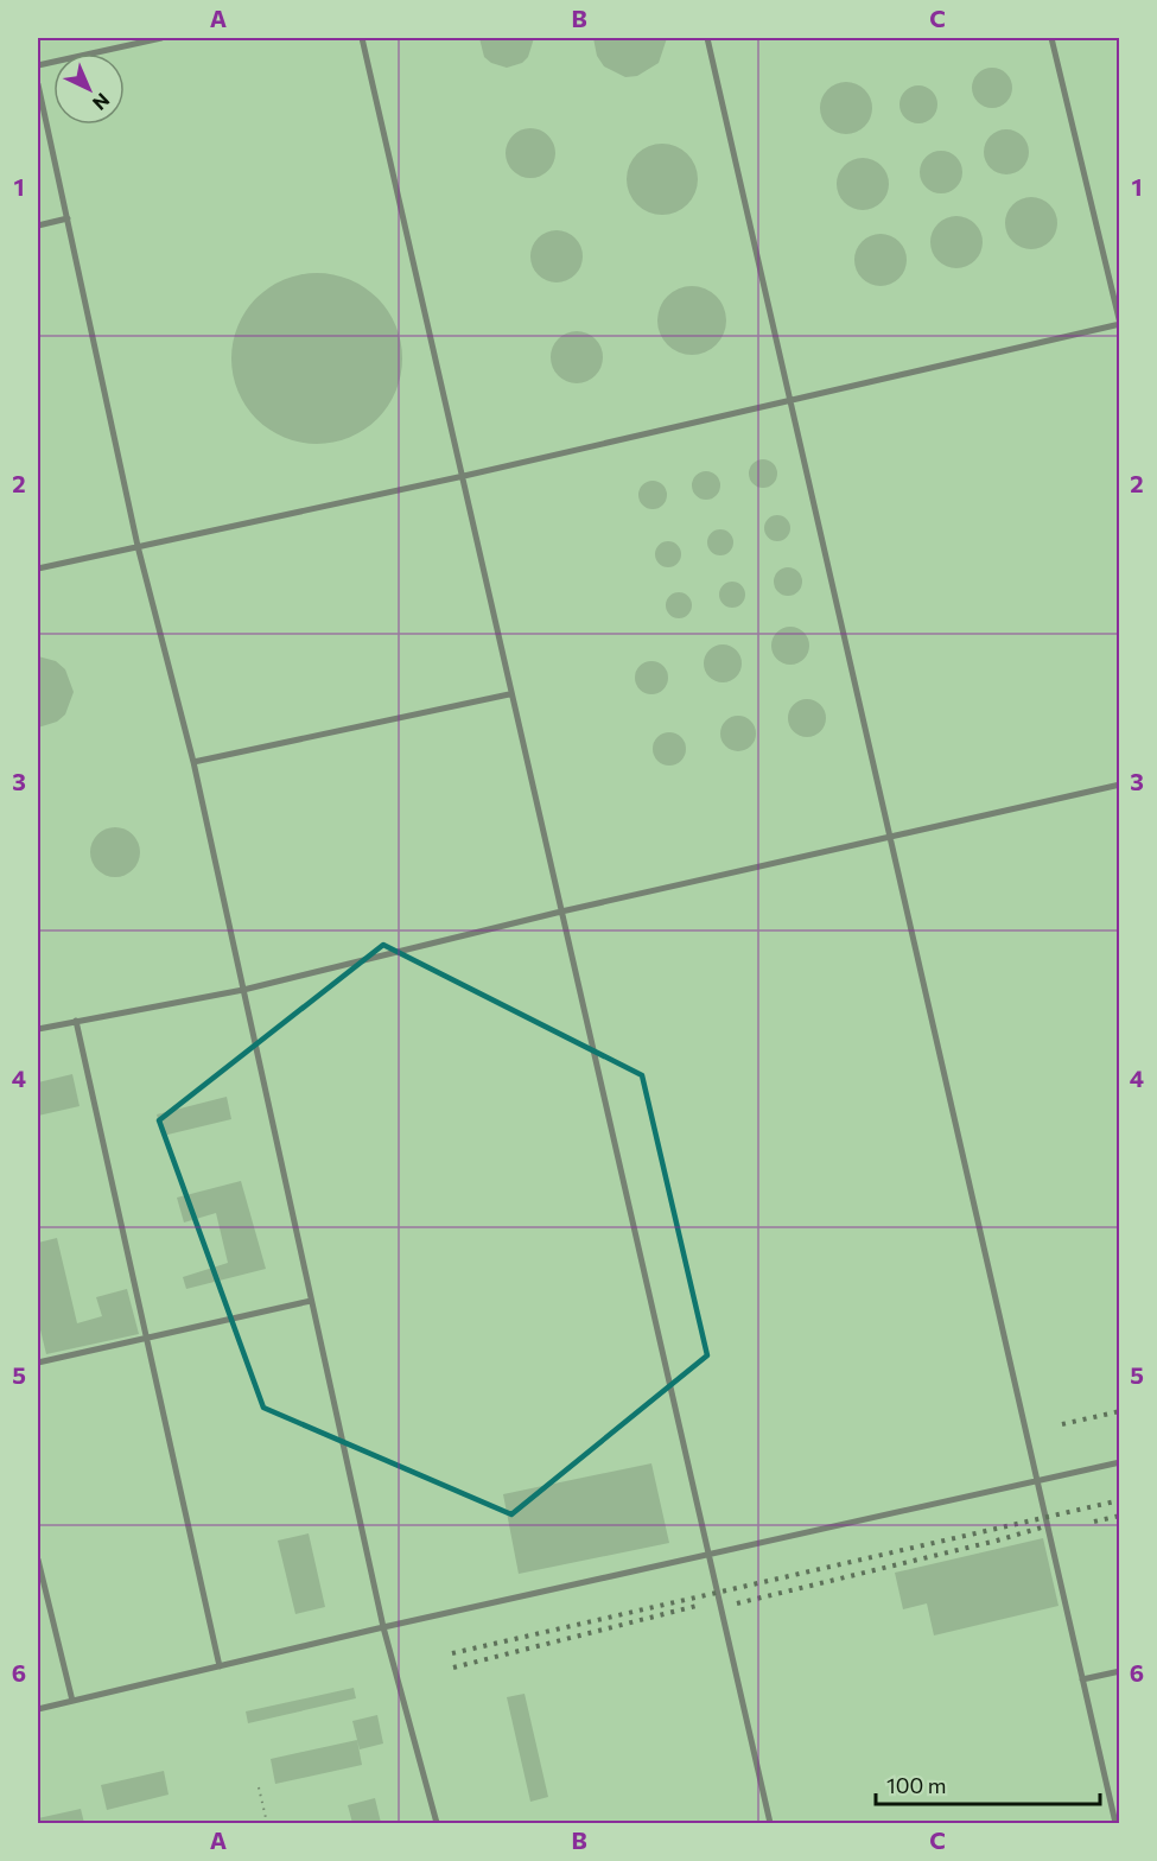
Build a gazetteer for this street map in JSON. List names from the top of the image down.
{
  "scale_bar": "100 m",
  "north": "bottom right",
  "grid": {
    "columns": ["A", "B", "C"],
    "rows": [
      "1",
      "2",
      "3",
      "4",
      "5",
      "6"
    ]
  }
}
